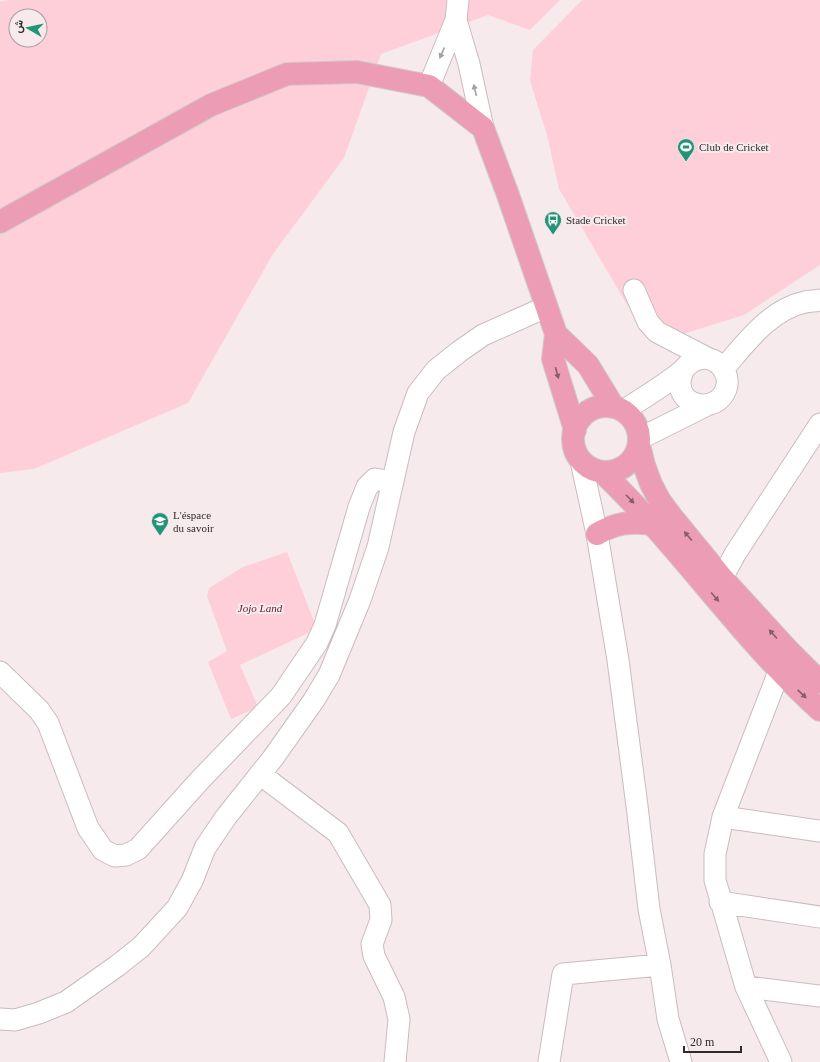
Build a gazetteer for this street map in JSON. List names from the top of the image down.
{
  "parks": ["Jojo Land"],
  "places": {
    "sports": ["Club de Cricket"],
    "bus stop": ["Stade Cricket"],
    "school or university": ["L'éspace du savoir"]
  },
  "scale_bar": "20 m",
  "north": "left"
}
